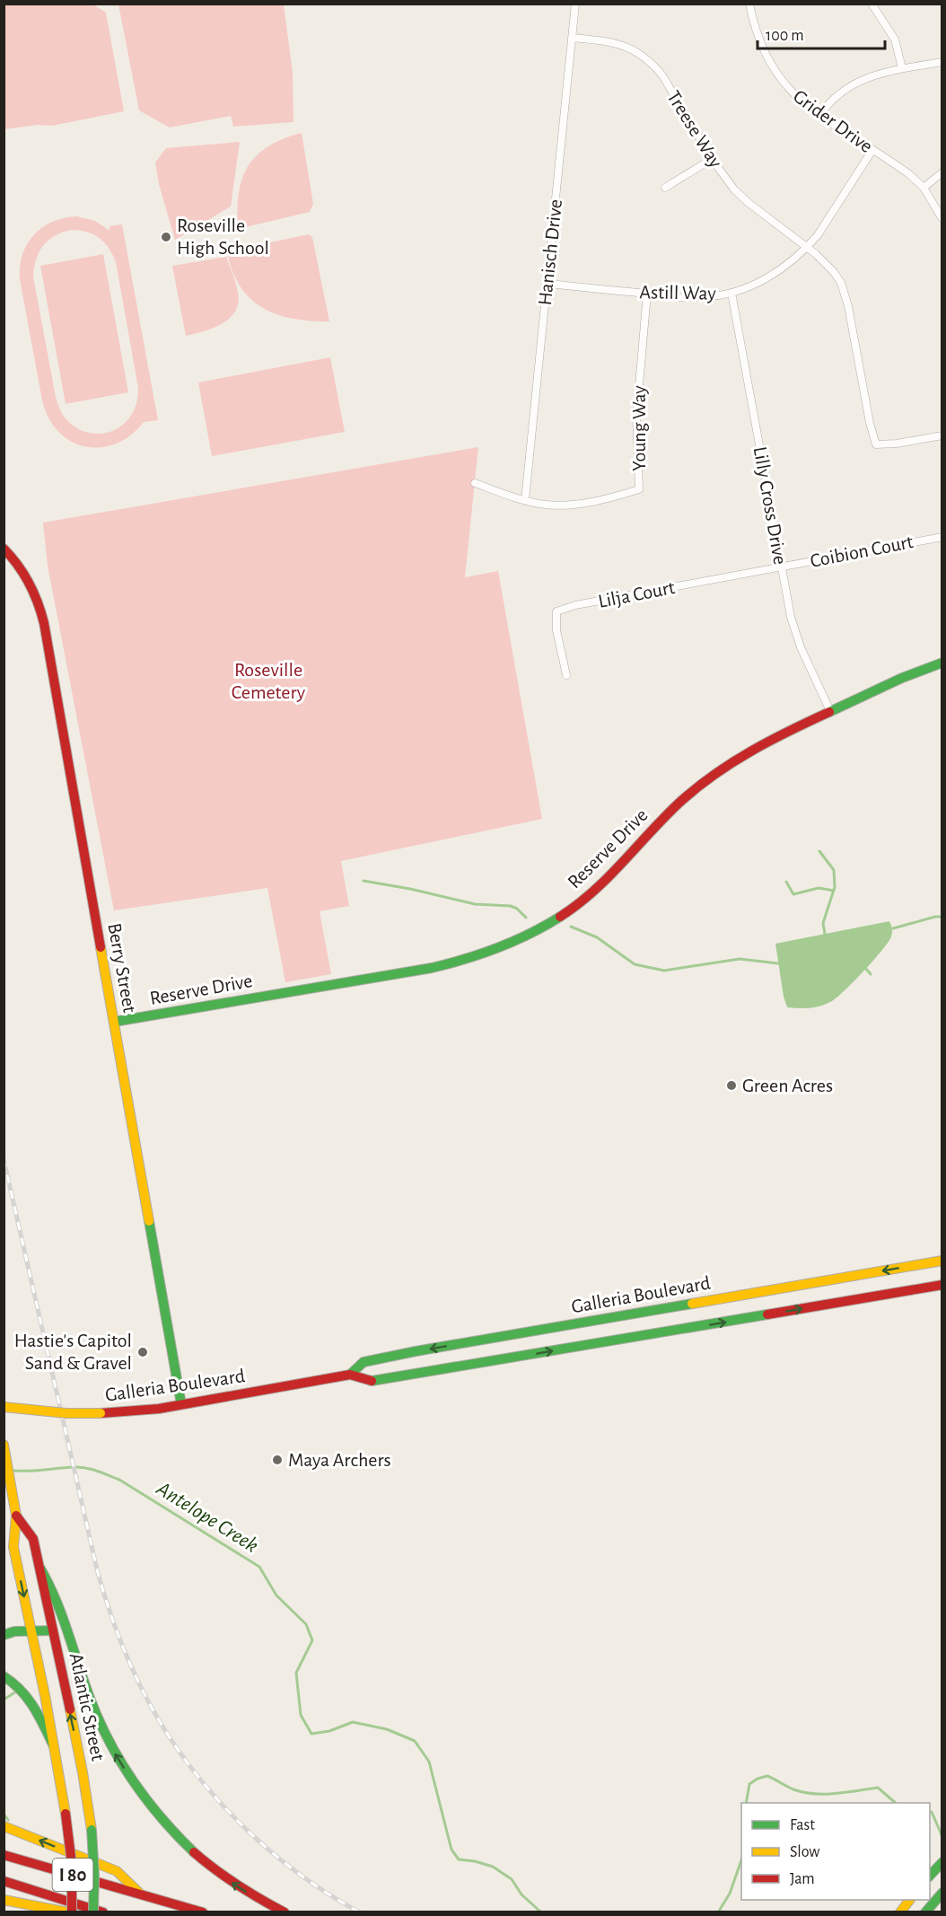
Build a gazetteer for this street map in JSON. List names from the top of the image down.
{
  "streets": {
    "main road": [
      "Reserve Drive",
      "Berry Street",
      "Galleria Boulevard",
      "Atlantic Street",
      "I 80"
    ],
    "street": [
      "Grider Drive",
      "Treese Way",
      "Hanisch Drive",
      "Astill Way",
      "Young Way",
      "Lilly Cross Drive",
      "Coibion Court",
      "Lilja Court"
    ]
  },
  "crossings": [
    ["Grider Drive", "Astill Way"],
    ["Treese Way", "Hanisch Drive"],
    ["Treese Way", "Astill Way"],
    ["Hanisch Drive", "Astill Way"],
    ["Hanisch Drive", "Young Way"],
    ["Astill Way", "Young Way"],
    ["Astill Way", "Lilly Cross Drive"],
    ["Lilly Cross Drive", "Coibion Court"],
    ["Lilly Cross Drive", "Lilja Court"],
    ["Lilly Cross Drive", "Reserve Drive"],
    ["Coibion Court", "Lilja Court"],
    ["Reserve Drive", "Berry Street"],
    ["Berry Street", "Galleria Boulevard"]
  ],
  "water": ["Antelope Creek"],
  "parks": ["Roseville Cemetery"],
  "places": [
    "Roseville High School",
    "Green Acres",
    "Hastie's Capitol Sand & Gravel",
    "Maya Archers"
  ],
  "legend": ["Fast", "Slow", "Jam"],
  "scale_bar": "100 m"
}
